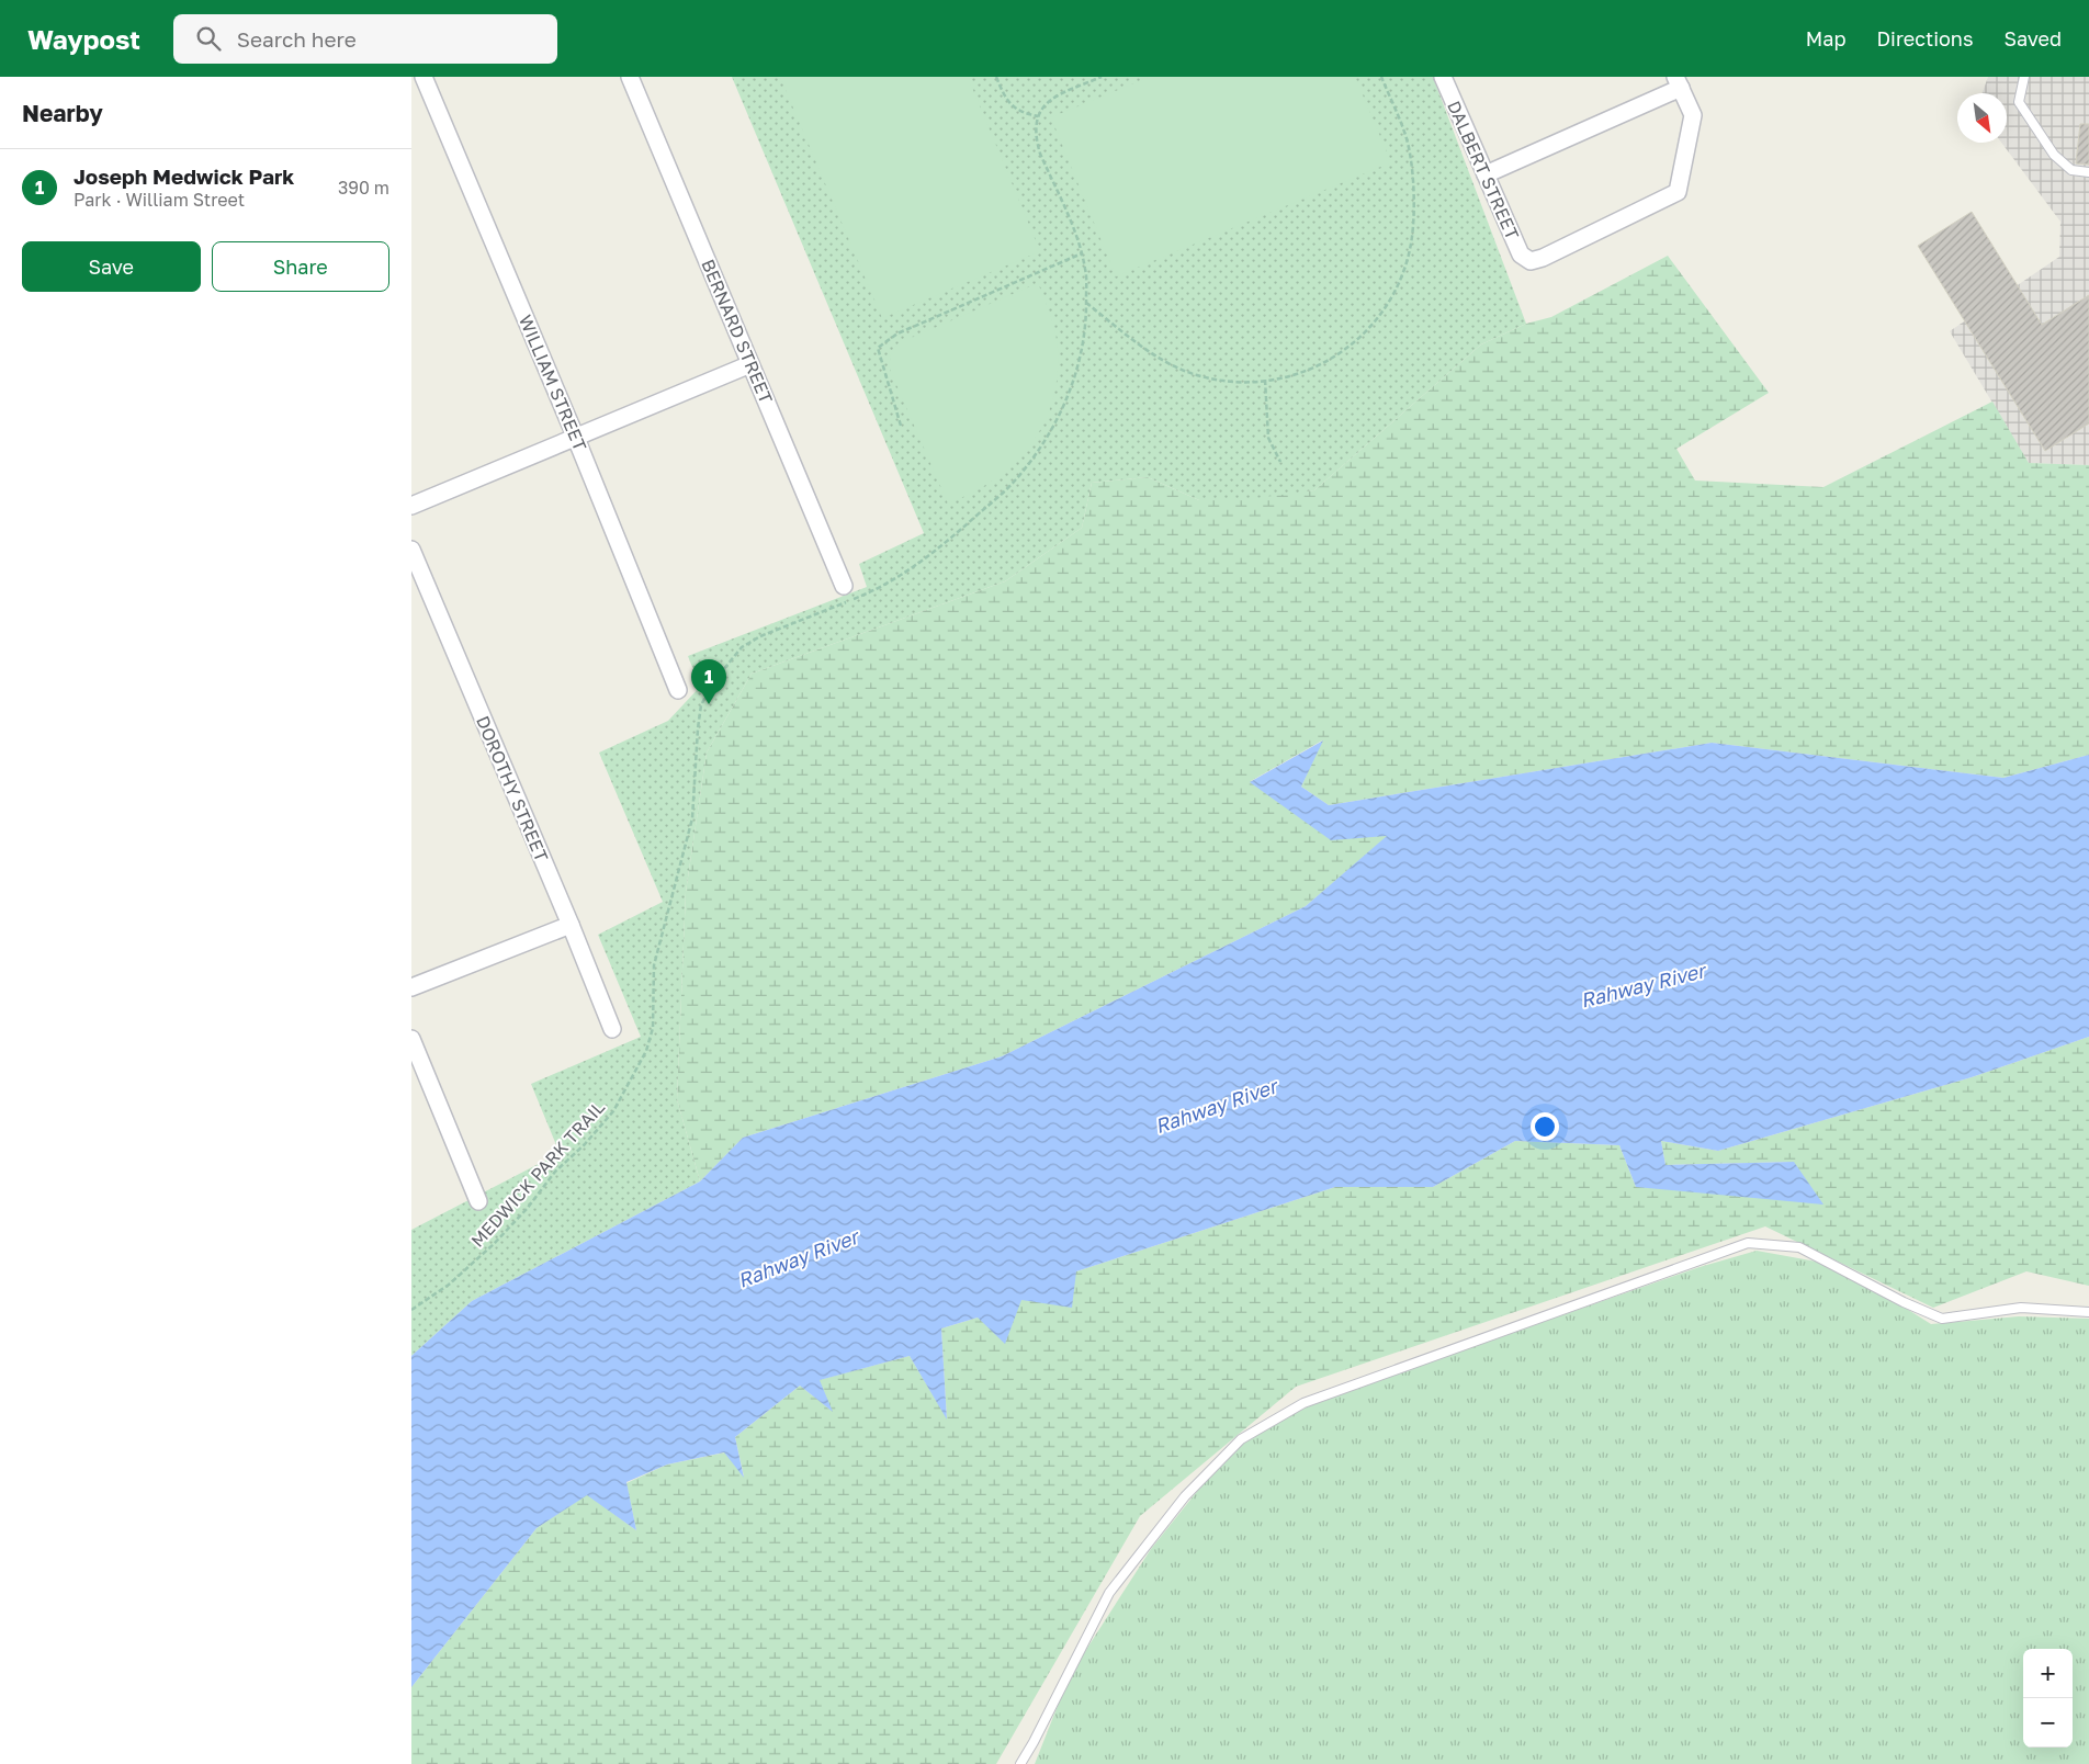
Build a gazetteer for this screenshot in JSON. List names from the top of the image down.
{
  "streets": {
    "street": [
      "DALBERT STREET",
      "BERNARD STREET",
      "WILLIAM STREET",
      "DOROTHY STREET"
    ],
    "path": ["MEDWICK PARK TRAIL"]
  },
  "water": ["Rahway River"],
  "north": "bottom right",
  "page": {
    "header": "Waypost",
    "search": "Search here",
    "nav": ["Map", "Directions", "Saved"],
    "heading": "Nearby",
    "list": [
      {
        "mark": "1",
        "name": "Joseph Medwick Park",
        "note": "Park · William Street",
        "value": "390 m"
      }
    ],
    "buttons": ["Save", "Share"],
    "pins": "1",
    "map_buttons": ["+", "−"]
  }
}
